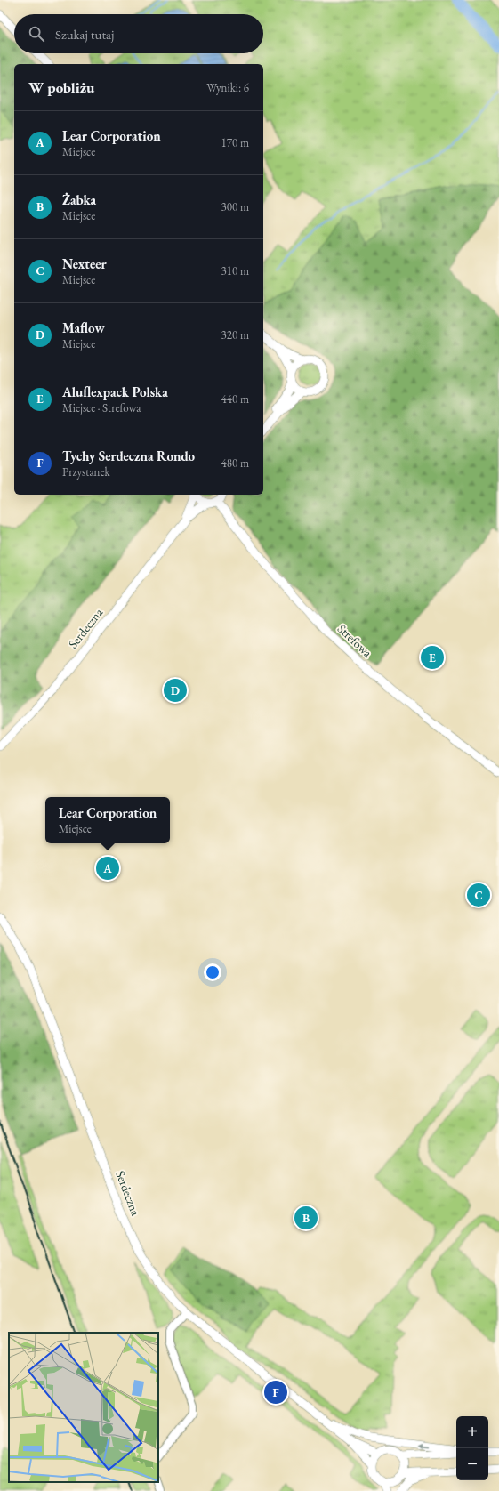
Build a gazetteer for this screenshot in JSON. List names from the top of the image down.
{
  "streets": {
    "street": ["Serdeczna", "Strefowa"]
  },
  "page": {
    "search": "Szukaj tutaj",
    "heading": ["W pobliżu", "Wyniki: 6"],
    "list": [
      {
        "mark": "A",
        "name": "Lear Corporation",
        "note": "Miejsce",
        "value": "170 m"
      },
      {
        "mark": "B",
        "name": "Żabka",
        "note": "Miejsce",
        "value": "300 m"
      },
      {
        "mark": "C",
        "name": "Nexteer",
        "note": "Miejsce",
        "value": "310 m"
      },
      {
        "mark": "D",
        "name": "Maflow",
        "note": "Miejsce",
        "value": "320 m"
      },
      {
        "mark": "E",
        "name": "Aluflexpack Polska",
        "note": "Miejsce · Strefowa",
        "value": "440 m"
      },
      {
        "mark": "F",
        "name": "Tychy Serdeczna Rondo",
        "note": "Przystanek",
        "value": "480 m"
      }
    ],
    "pins": [
      "E",
      "D",
      "A",
      "C",
      "B",
      "F"
    ],
    "popup": ["Lear Corporation", "Miejsce"],
    "map_buttons": ["+", "−"]
  }
}
